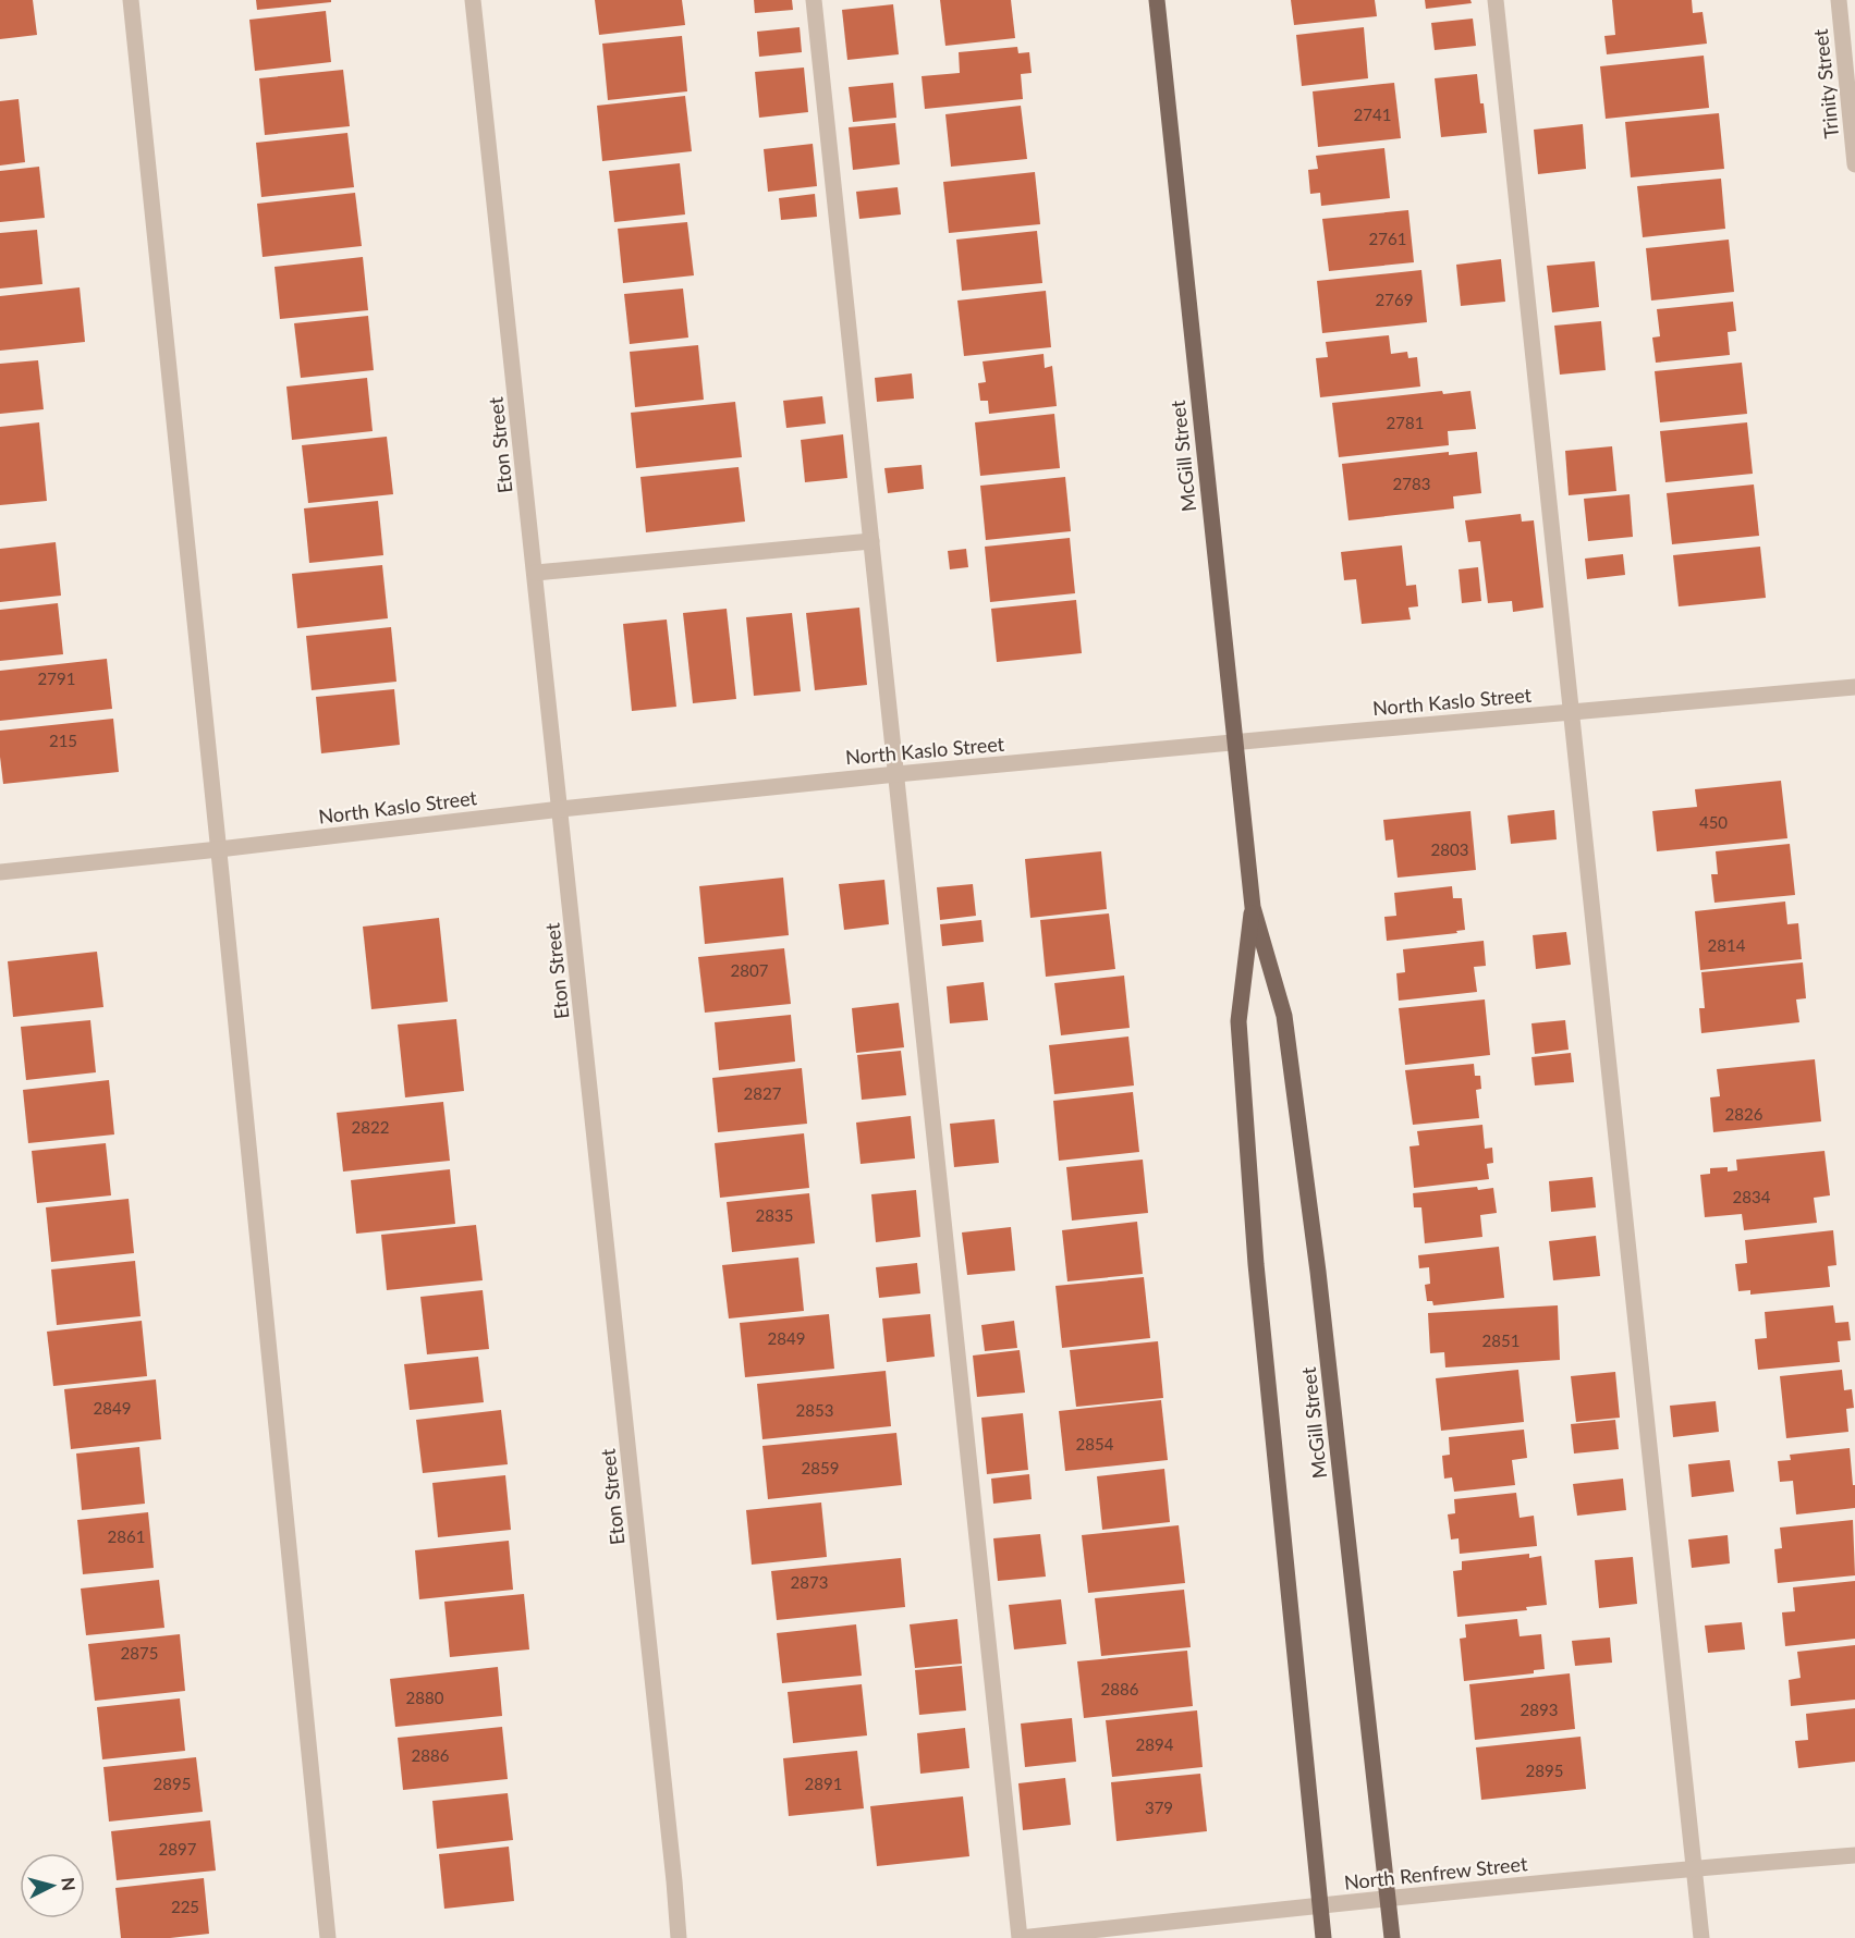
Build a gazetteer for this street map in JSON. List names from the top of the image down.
{
  "streets": {
    "main road": ["McGill Street"],
    "street": [
      "Trinity Street",
      "Eton Street",
      "North Kaslo Street",
      "North Renfrew Street"
    ]
  },
  "crossings": [
    ["Eton Street", "North Kaslo Street"],
    ["McGill Street", "North Kaslo Street"],
    ["McGill Street", "North Renfrew Street"]
  ],
  "house_numbers": [
    "2741",
    "2761",
    "2769",
    "2781",
    "2783",
    "2791",
    "215",
    "450",
    "2803",
    "2814",
    "2807",
    "2827",
    "2826",
    "2822",
    "2834",
    "2835",
    "2849",
    "2851",
    "2849",
    "2853",
    "2854",
    "2859",
    "2861",
    "2873",
    "2875",
    "2886",
    "2880",
    "2893",
    "2894",
    "2886",
    "2895",
    "2895",
    "2891",
    "379",
    "2897",
    "225"
  ],
  "north": "right"
}
